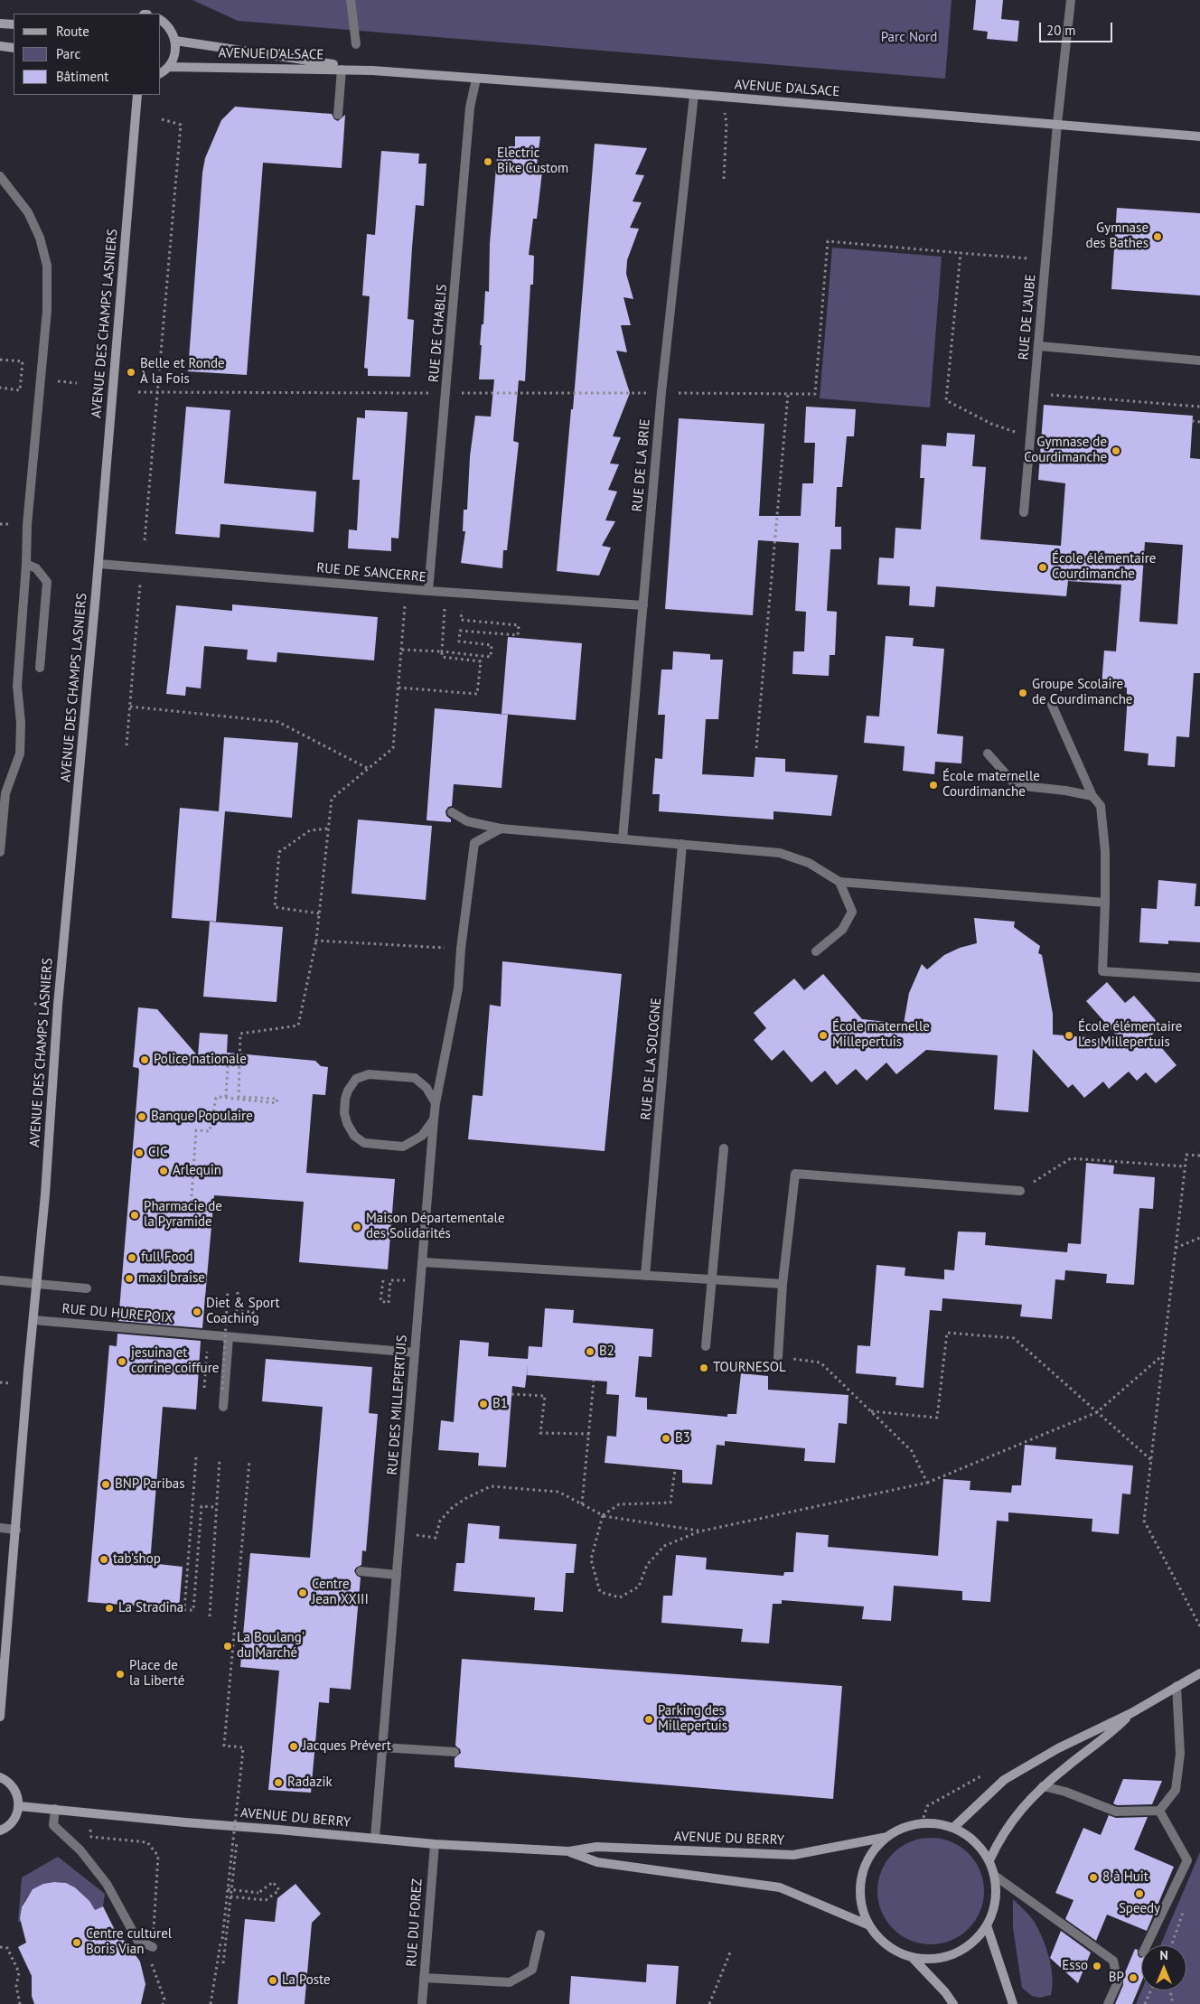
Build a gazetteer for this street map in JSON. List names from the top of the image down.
{
  "streets": {
    "street": [
      "AVENUE D'ALSACE",
      "RUE DE L'AUBE",
      "AVENUE DES CHAMPS LASNIERS",
      "RUE DE CHABLIS",
      "RUE DE LA BRIE",
      "RUE DE SANCERRE",
      "RUE DE LA SOLOGNE",
      "RUE DU HUREPOIX",
      "RUE DES MILLEPERTUIS",
      "AVENUE DU BERRY",
      "RUE DU FOREZ"
    ]
  },
  "crossings": [
    ["AVENUE D'ALSACE", "RUE DE L'AUBE"],
    ["AVENUE D'ALSACE", "RUE DE CHABLIS"],
    ["AVENUE D'ALSACE", "RUE DE LA BRIE"],
    ["AVENUE DES CHAMPS LASNIERS", "RUE DE SANCERRE"],
    ["AVENUE DES CHAMPS LASNIERS", "RUE DU HUREPOIX"],
    ["RUE DE CHABLIS", "RUE DE SANCERRE"],
    ["RUE DE LA BRIE", "RUE DE SANCERRE"],
    ["RUE DU HUREPOIX", "RUE DES MILLEPERTUIS"],
    ["RUE DES MILLEPERTUIS", "AVENUE DU BERRY"],
    ["AVENUE DU BERRY", "RUE DU FOREZ"]
  ],
  "parks": ["Parc Nord"],
  "places": [
    "Electric Bike Custom",
    "Gymnase des Bathes",
    "Belle et Ronde À la Fois",
    "Gymnase de Courdimanche",
    "École élémentaire Courdimanche",
    "Groupe Scolaire de Courdimanche",
    "École maternelle Courdimanche",
    "École maternelle Millepertuis",
    "École élémentaire Les Millepertuis",
    "Police nationale",
    "Banque Populaire",
    "CIC",
    "Arlequin",
    "Pharmacie de la Pyramide",
    "Maison Départementale des Solidarités",
    "full Food",
    "maxi braise",
    "Diet & Sport Coaching",
    "B2",
    "jesuina et corrine coiffure",
    "TOURNESOL",
    "B1",
    "B3",
    "BNP Paribas",
    "tab'shop",
    "Centre Jean XXIII",
    "La Stradina",
    "La Boulang' du Marché",
    "Place de la Liberté",
    "Parking des Millepertuis",
    "Jacques Prévert",
    "Radazik",
    "8 à Huit",
    "Speedy",
    "Centre culturel Boris Vian",
    "Esso",
    "BP",
    "La Poste"
  ],
  "legend": ["Route", "Parc", "Bâtiment"],
  "scale_bar": "20 m",
  "north": "top"
}
